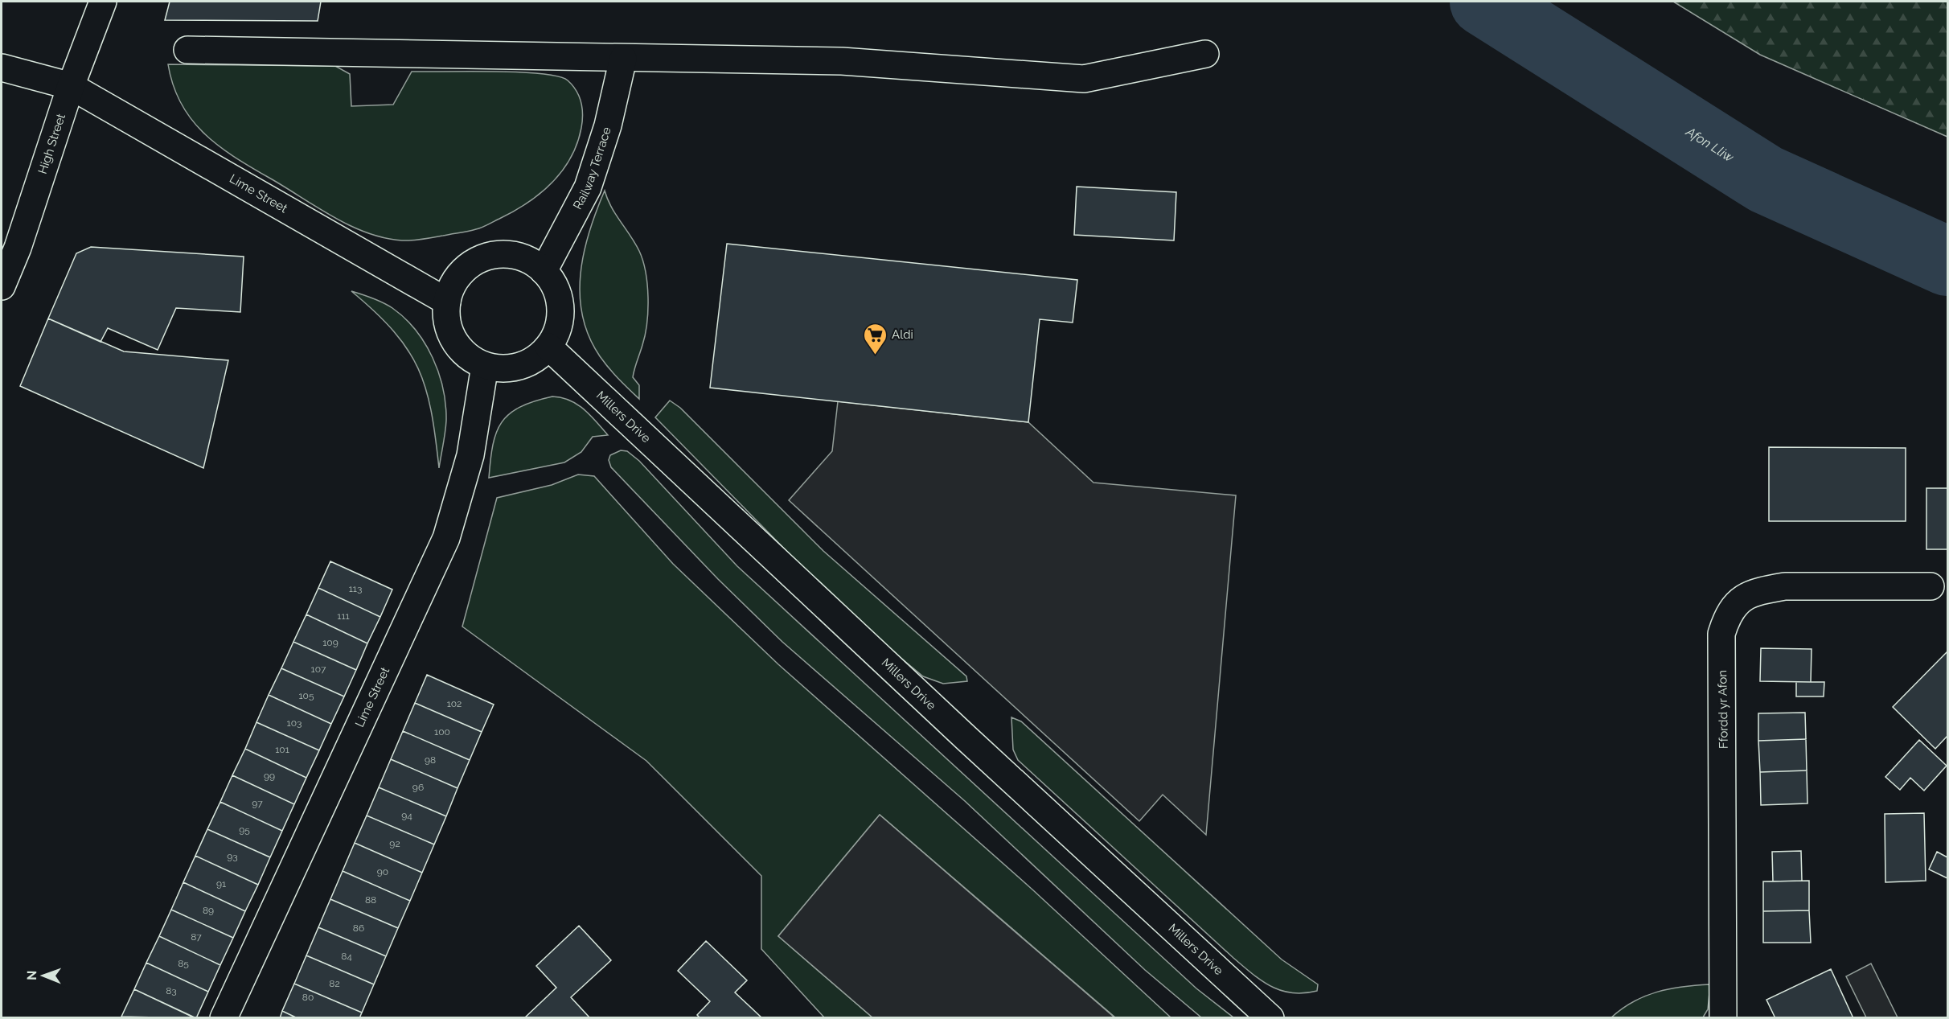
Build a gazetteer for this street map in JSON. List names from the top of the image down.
{
  "streets": {
    "street": [
      "High Street",
      "Railway Terrace",
      "Lime Street",
      "Millers Drive",
      "Ffordd yr Afon"
    ]
  },
  "crossings": [
    ["High Street", "Lime Street"],
    ["Railway Terrace", "Lime Street"],
    ["Railway Terrace", "Millers Drive"],
    ["Lime Street", "Millers Drive"]
  ],
  "water": ["Afon Lliw"],
  "places": {
    "supermarket": ["Aldi"]
  },
  "house_numbers": [
    "113",
    "111",
    "109",
    "107",
    "105",
    "102",
    "103",
    "100",
    "101",
    "98",
    "99",
    "96",
    "97",
    "94",
    "95",
    "92",
    "93",
    "90",
    "91",
    "88",
    "89",
    "86",
    "87",
    "84",
    "85",
    "82",
    "83",
    "80"
  ],
  "north": "left"
}
